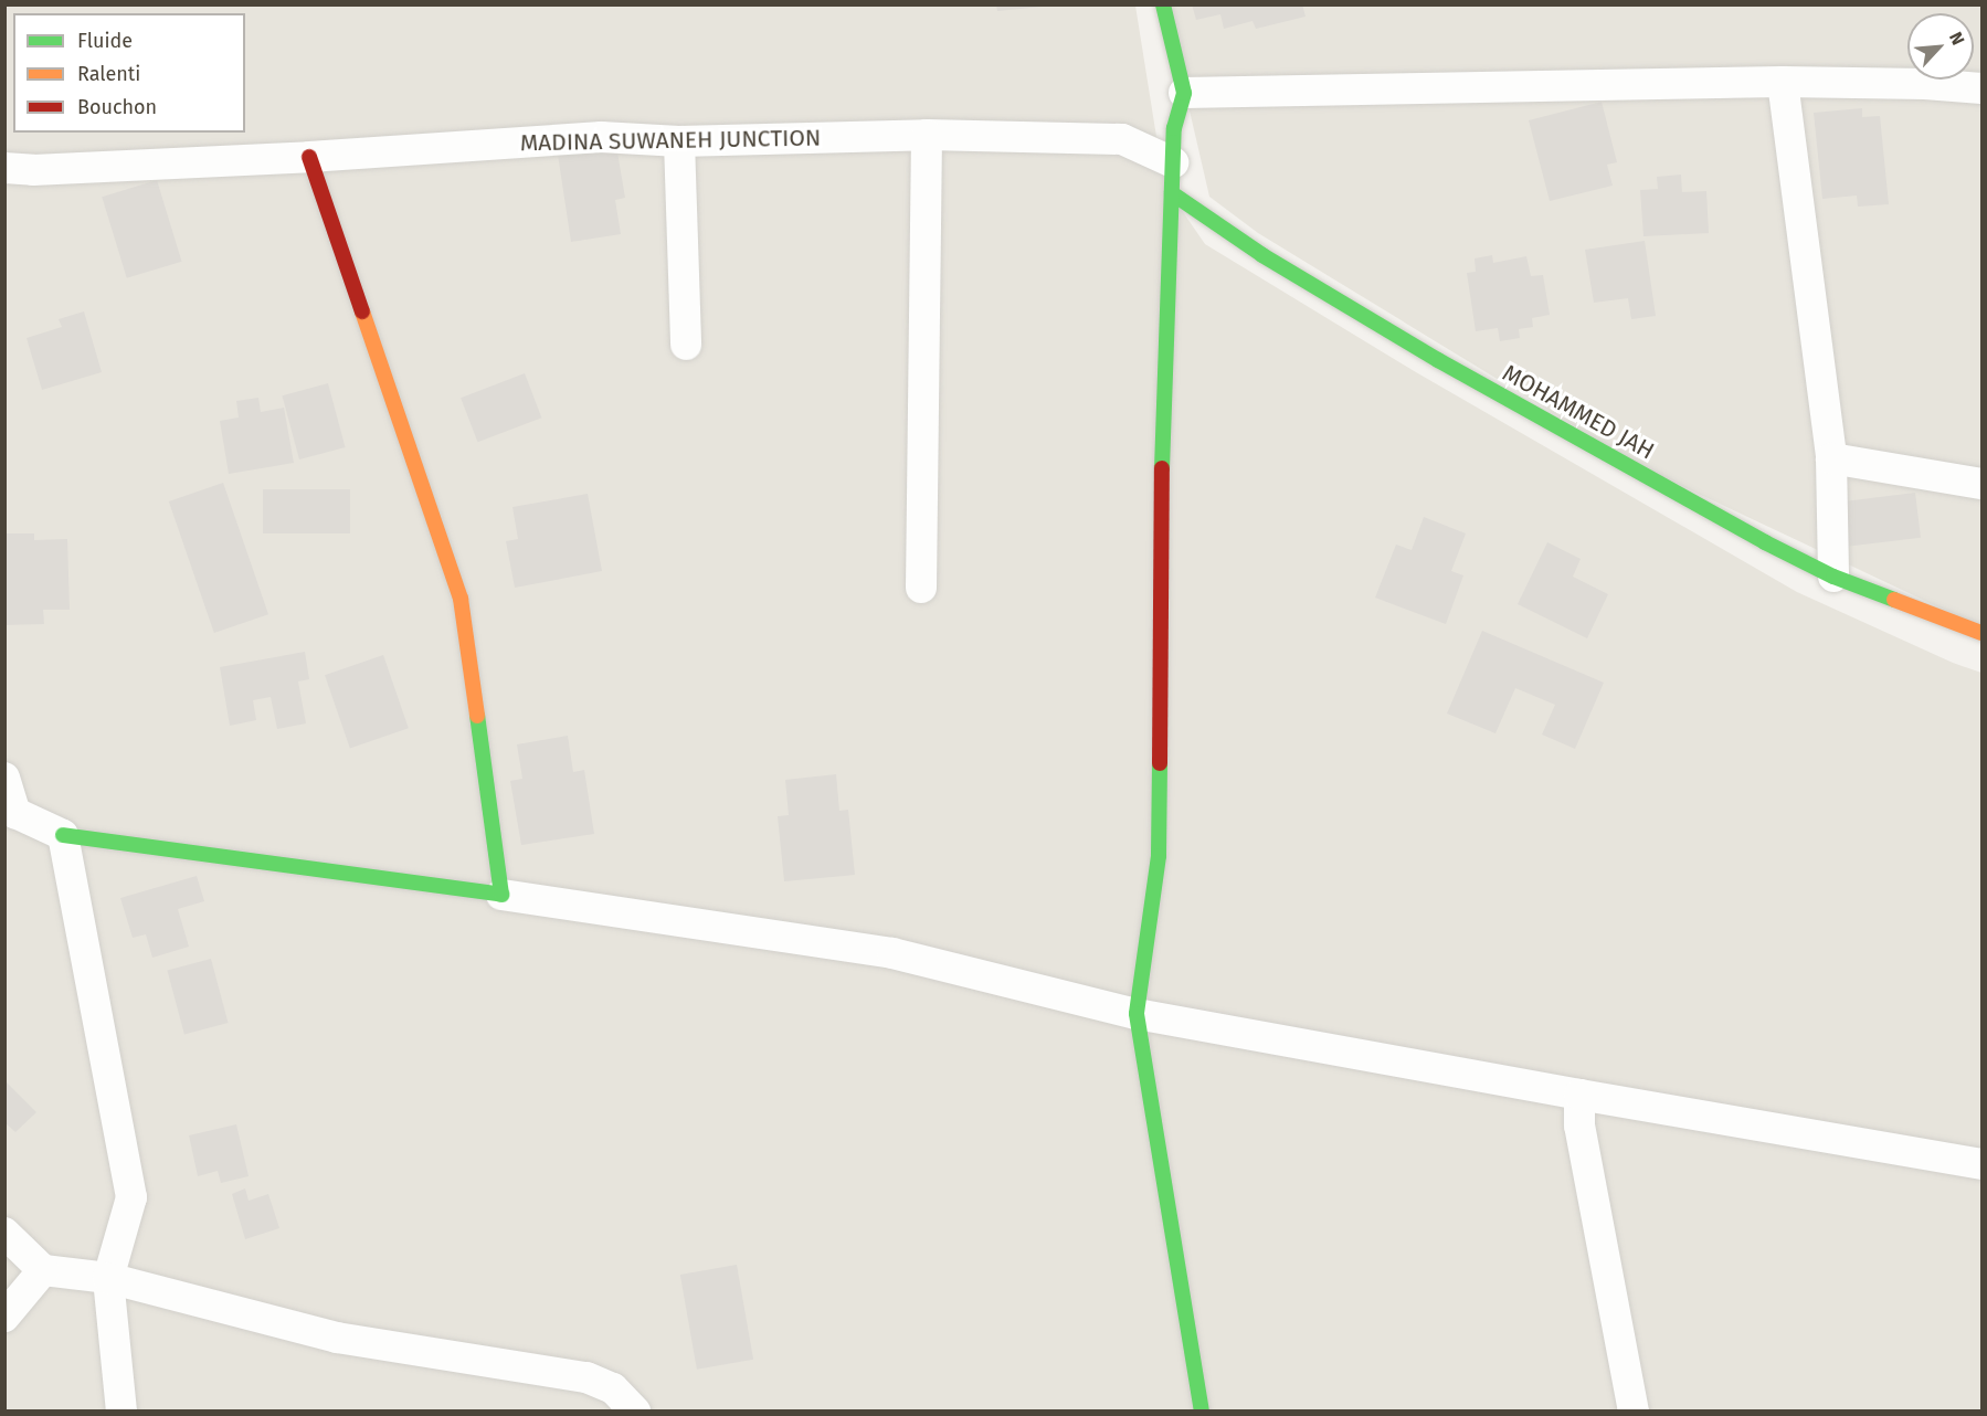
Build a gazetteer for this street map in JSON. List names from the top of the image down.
{
  "streets": {
    "street": ["MADINA SUWANEH JUNCTION", "MOHAMMED JAH"]
  },
  "legend": ["Fluide", "Ralenti", "Bouchon"],
  "north": "top right"
}
